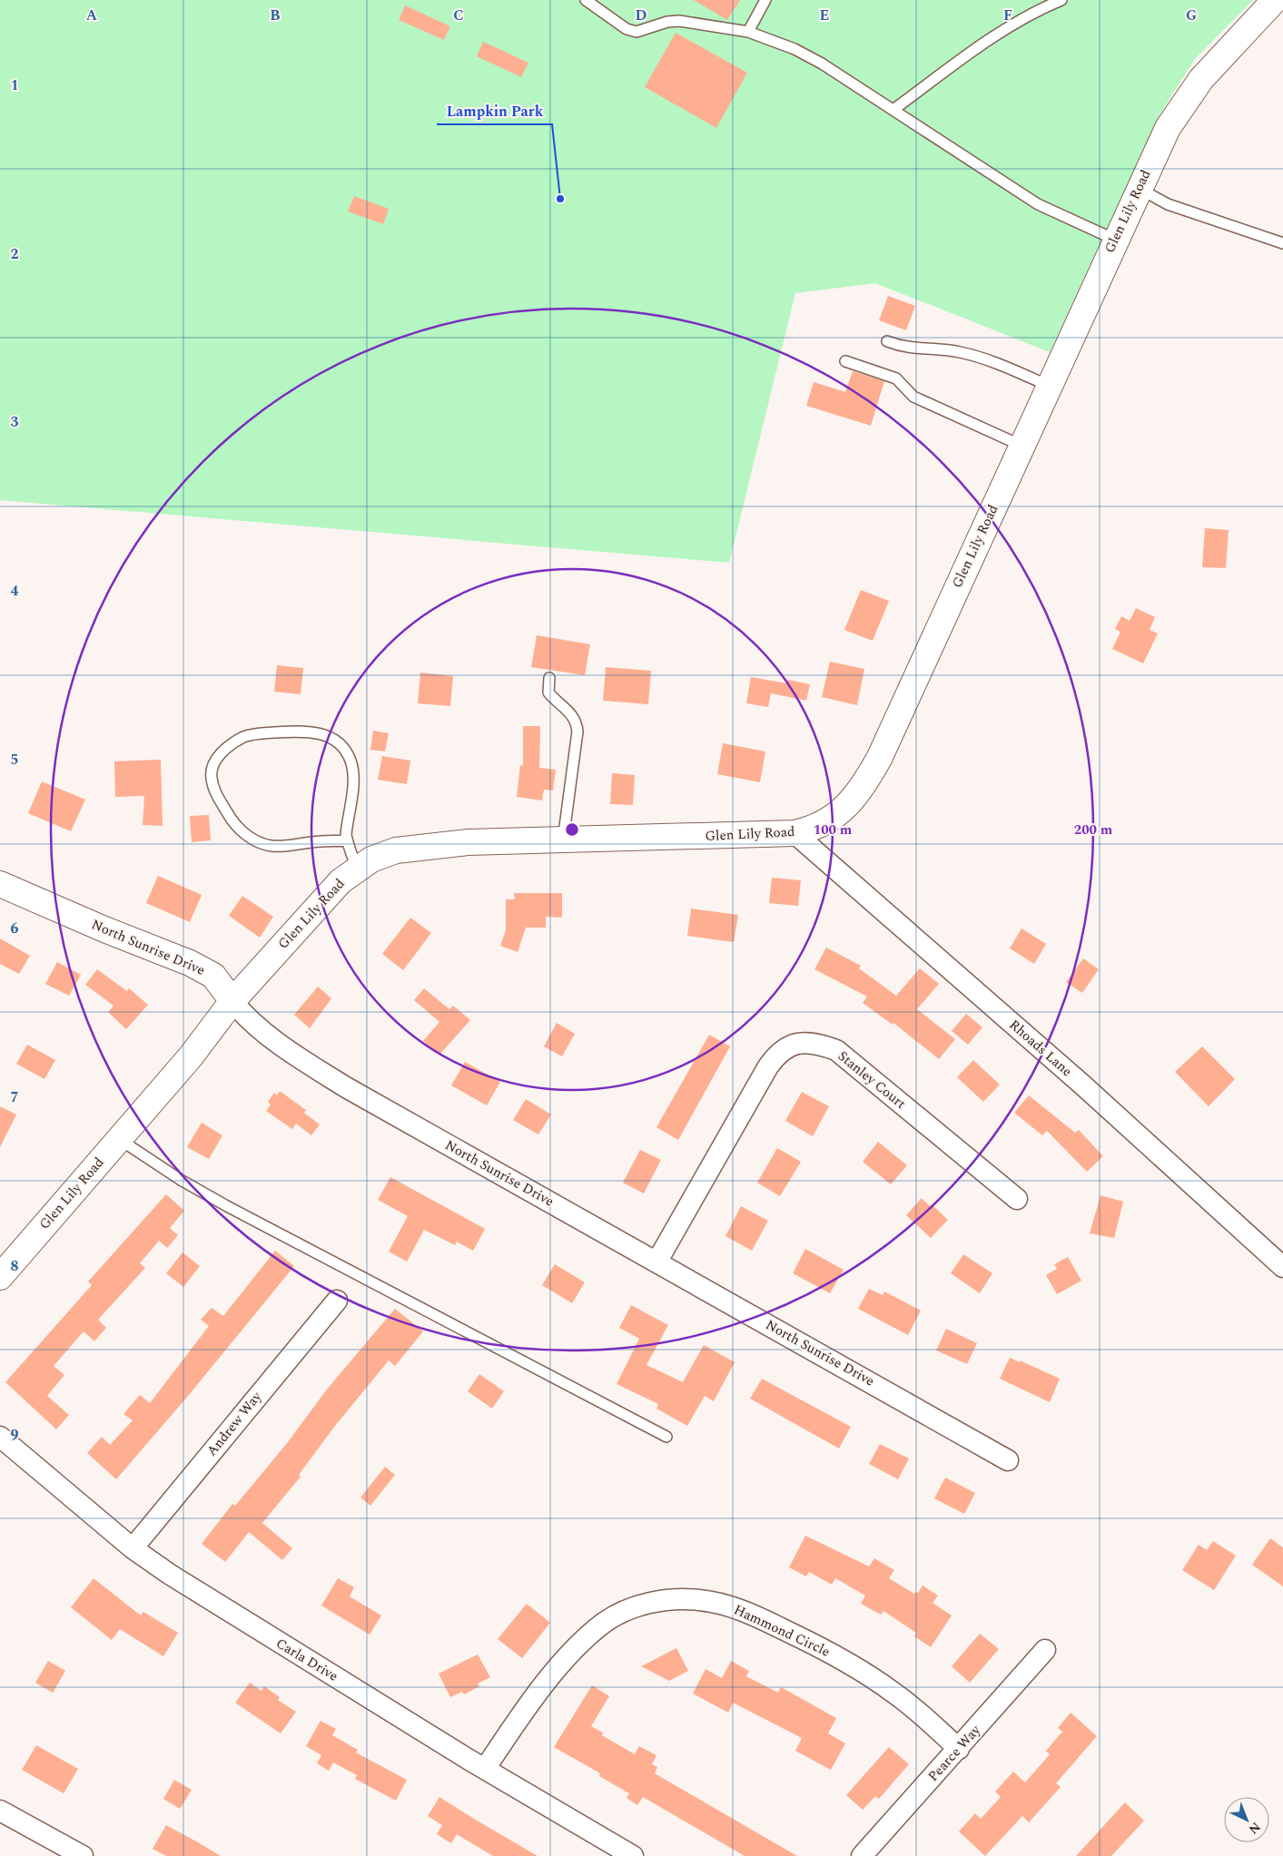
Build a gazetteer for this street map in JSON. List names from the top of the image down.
{
  "streets": {
    "street": [
      "Glen Lily Road",
      "North Sunrise Drive",
      "Rhoads Lane",
      "Stanley Court",
      "Andrew Way",
      "Hammond Circle",
      "Carla Drive",
      "Pearce Way"
    ]
  },
  "crossings": [
    ["Glen Lily Road", "North Sunrise Drive"],
    ["Glen Lily Road", "Rhoads Lane"],
    ["North Sunrise Drive", "Stanley Court"],
    ["Andrew Way", "Carla Drive"],
    ["Hammond Circle", "Carla Drive"],
    ["Hammond Circle", "Pearce Way"]
  ],
  "places": ["Lampkin Park"],
  "north": "bottom right",
  "grid": {
    "columns": [
      "A",
      "B",
      "C",
      "D",
      "E",
      "F",
      "G"
    ],
    "rows": [
      "1",
      "2",
      "3",
      "4",
      "5",
      "6",
      "7",
      "8",
      "9"
    ]
  },
  "rings": ["100 m", "200 m"]
}
